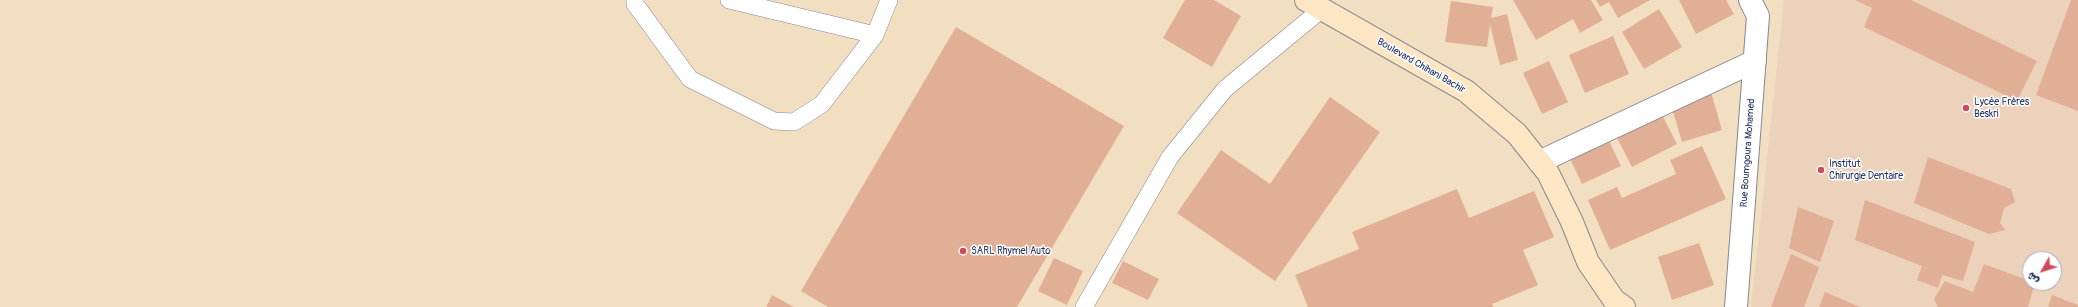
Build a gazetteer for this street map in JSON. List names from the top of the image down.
{
  "streets": {
    "main road": ["Boulevard Chihani Bachir"],
    "street": ["Rue Boumgoura Mohamed"]
  },
  "places": ["Lycée Frères Beskri", "Institut Chirurgie Dentaire", "SARL Rhymel Auto"],
  "north": "bottom left"
}
